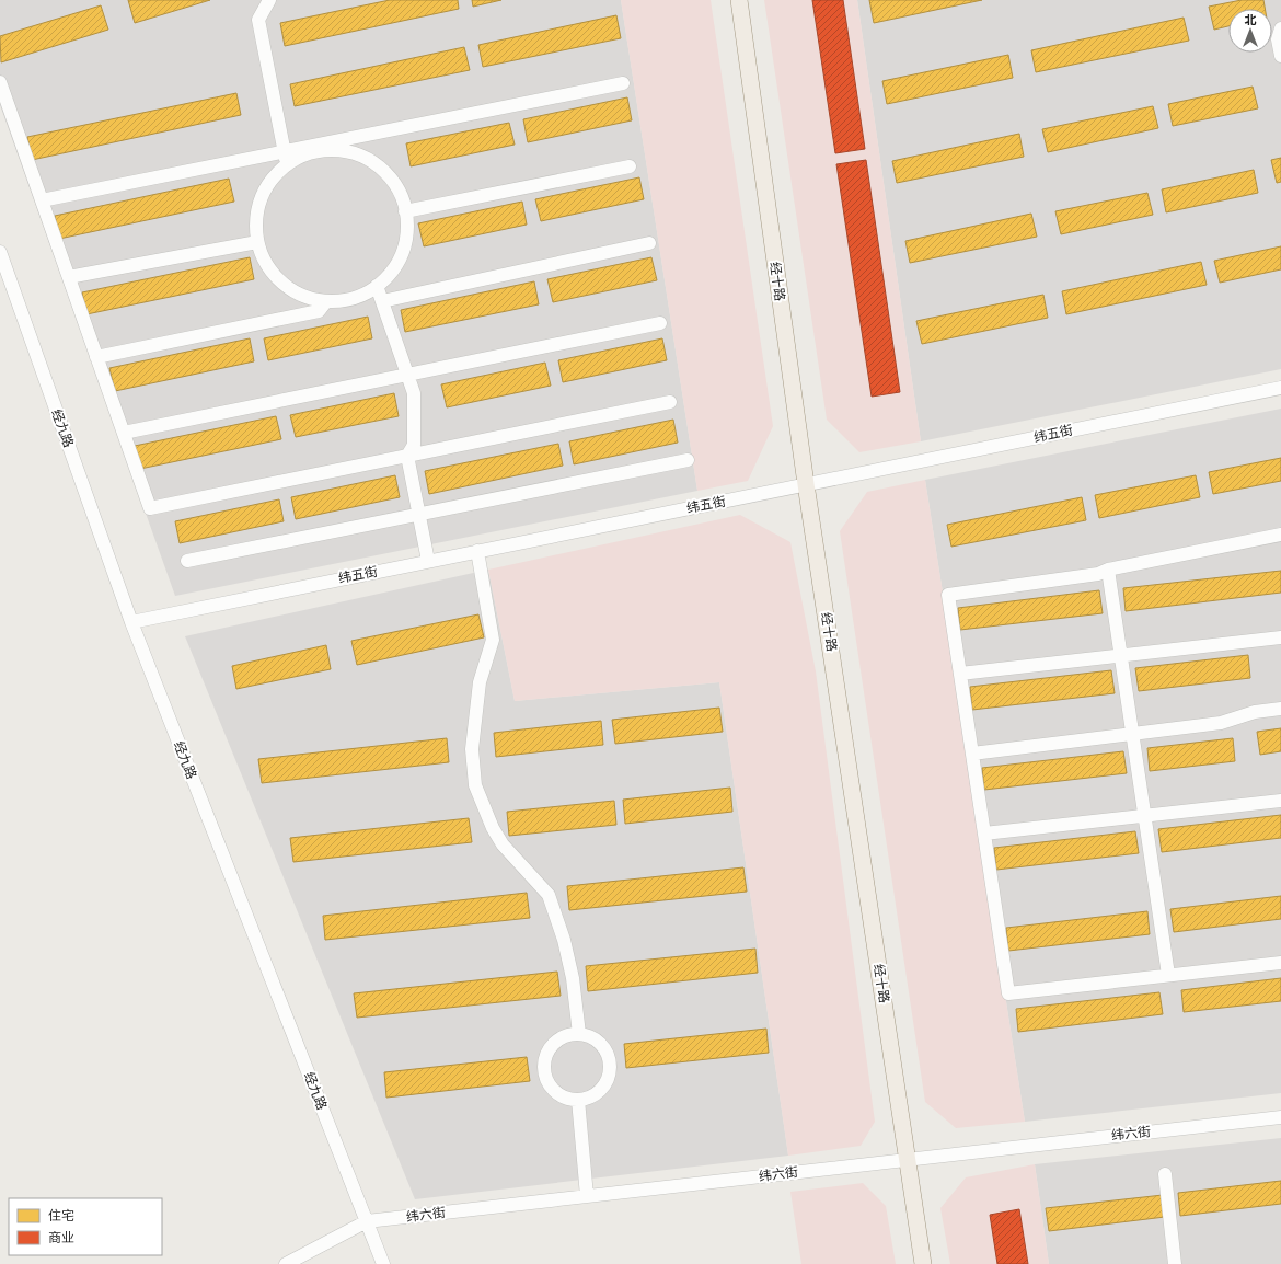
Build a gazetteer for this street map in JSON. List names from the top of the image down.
{
  "streets": {
    "main road": ["经十路"],
    "street": ["经九路", "纬五街", "纬六街"]
  },
  "crossings": [
    ["经十路", "纬五街"],
    ["经十路", "纬六街"],
    ["经九路", "纬五街"],
    ["经九路", "纬六街"]
  ],
  "legend": ["住宅", "商业"],
  "north": "top"
}
